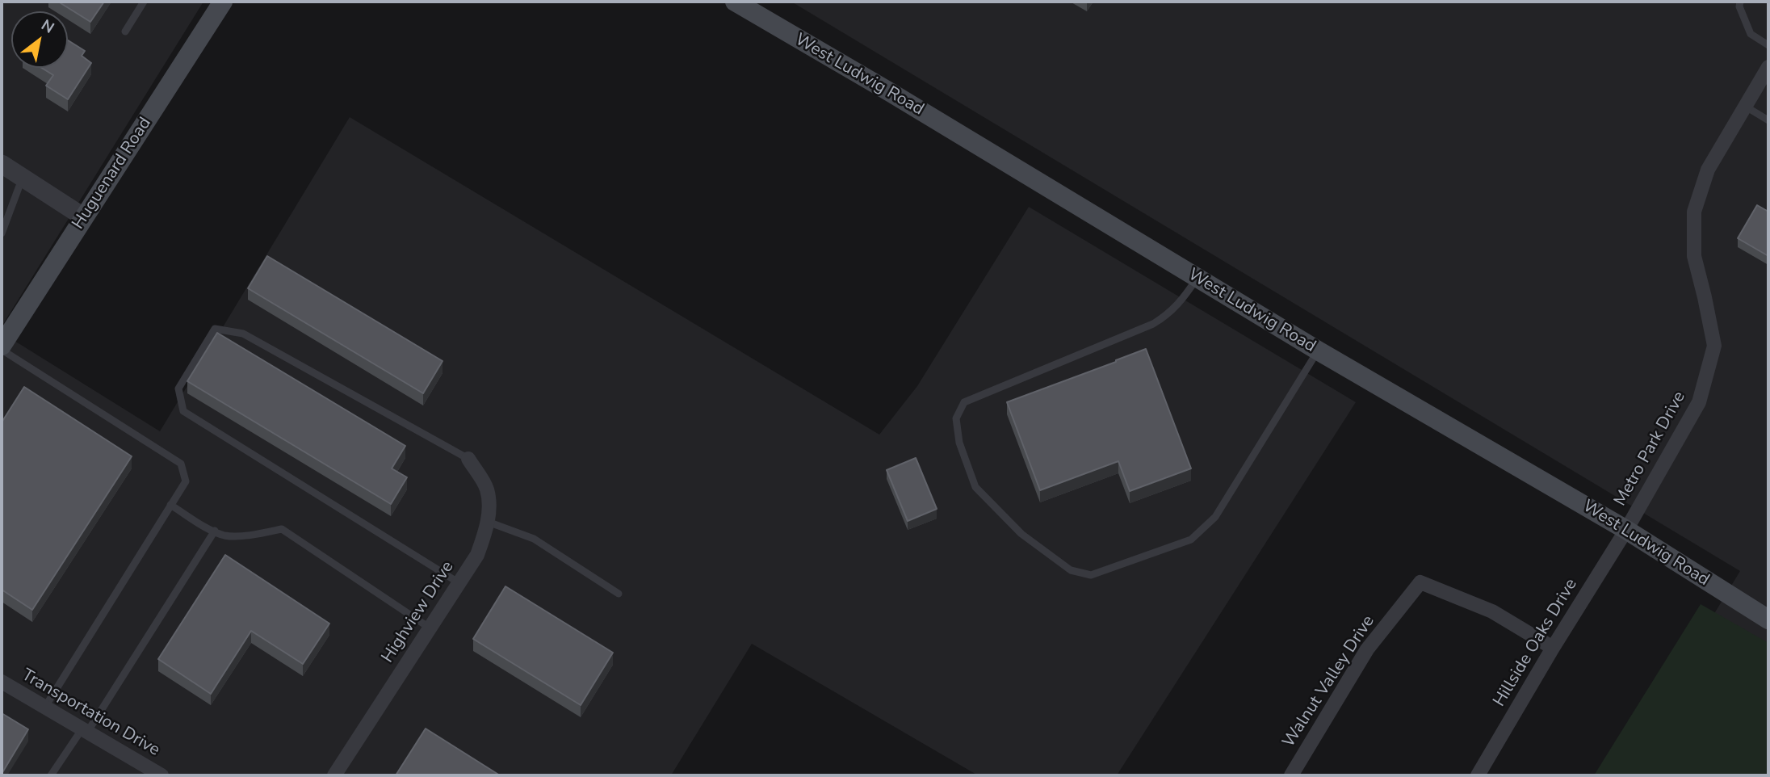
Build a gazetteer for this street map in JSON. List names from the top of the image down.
{
  "streets": {
    "main road": ["West Ludwig Road", "Huguenard Road"],
    "street": [
      "Metro Park Drive",
      "Highview Drive",
      "Hillside Oaks Drive",
      "Walnut Valley Drive",
      "Transportation Drive"
    ]
  },
  "crossings": [
    ["West Ludwig Road", "Metro Park Drive"],
    ["West Ludwig Road", "Hillside Oaks Drive"],
    ["Metro Park Drive", "Hillside Oaks Drive"],
    ["Hillside Oaks Drive", "Walnut Valley Drive"]
  ],
  "north": "top right"
}
